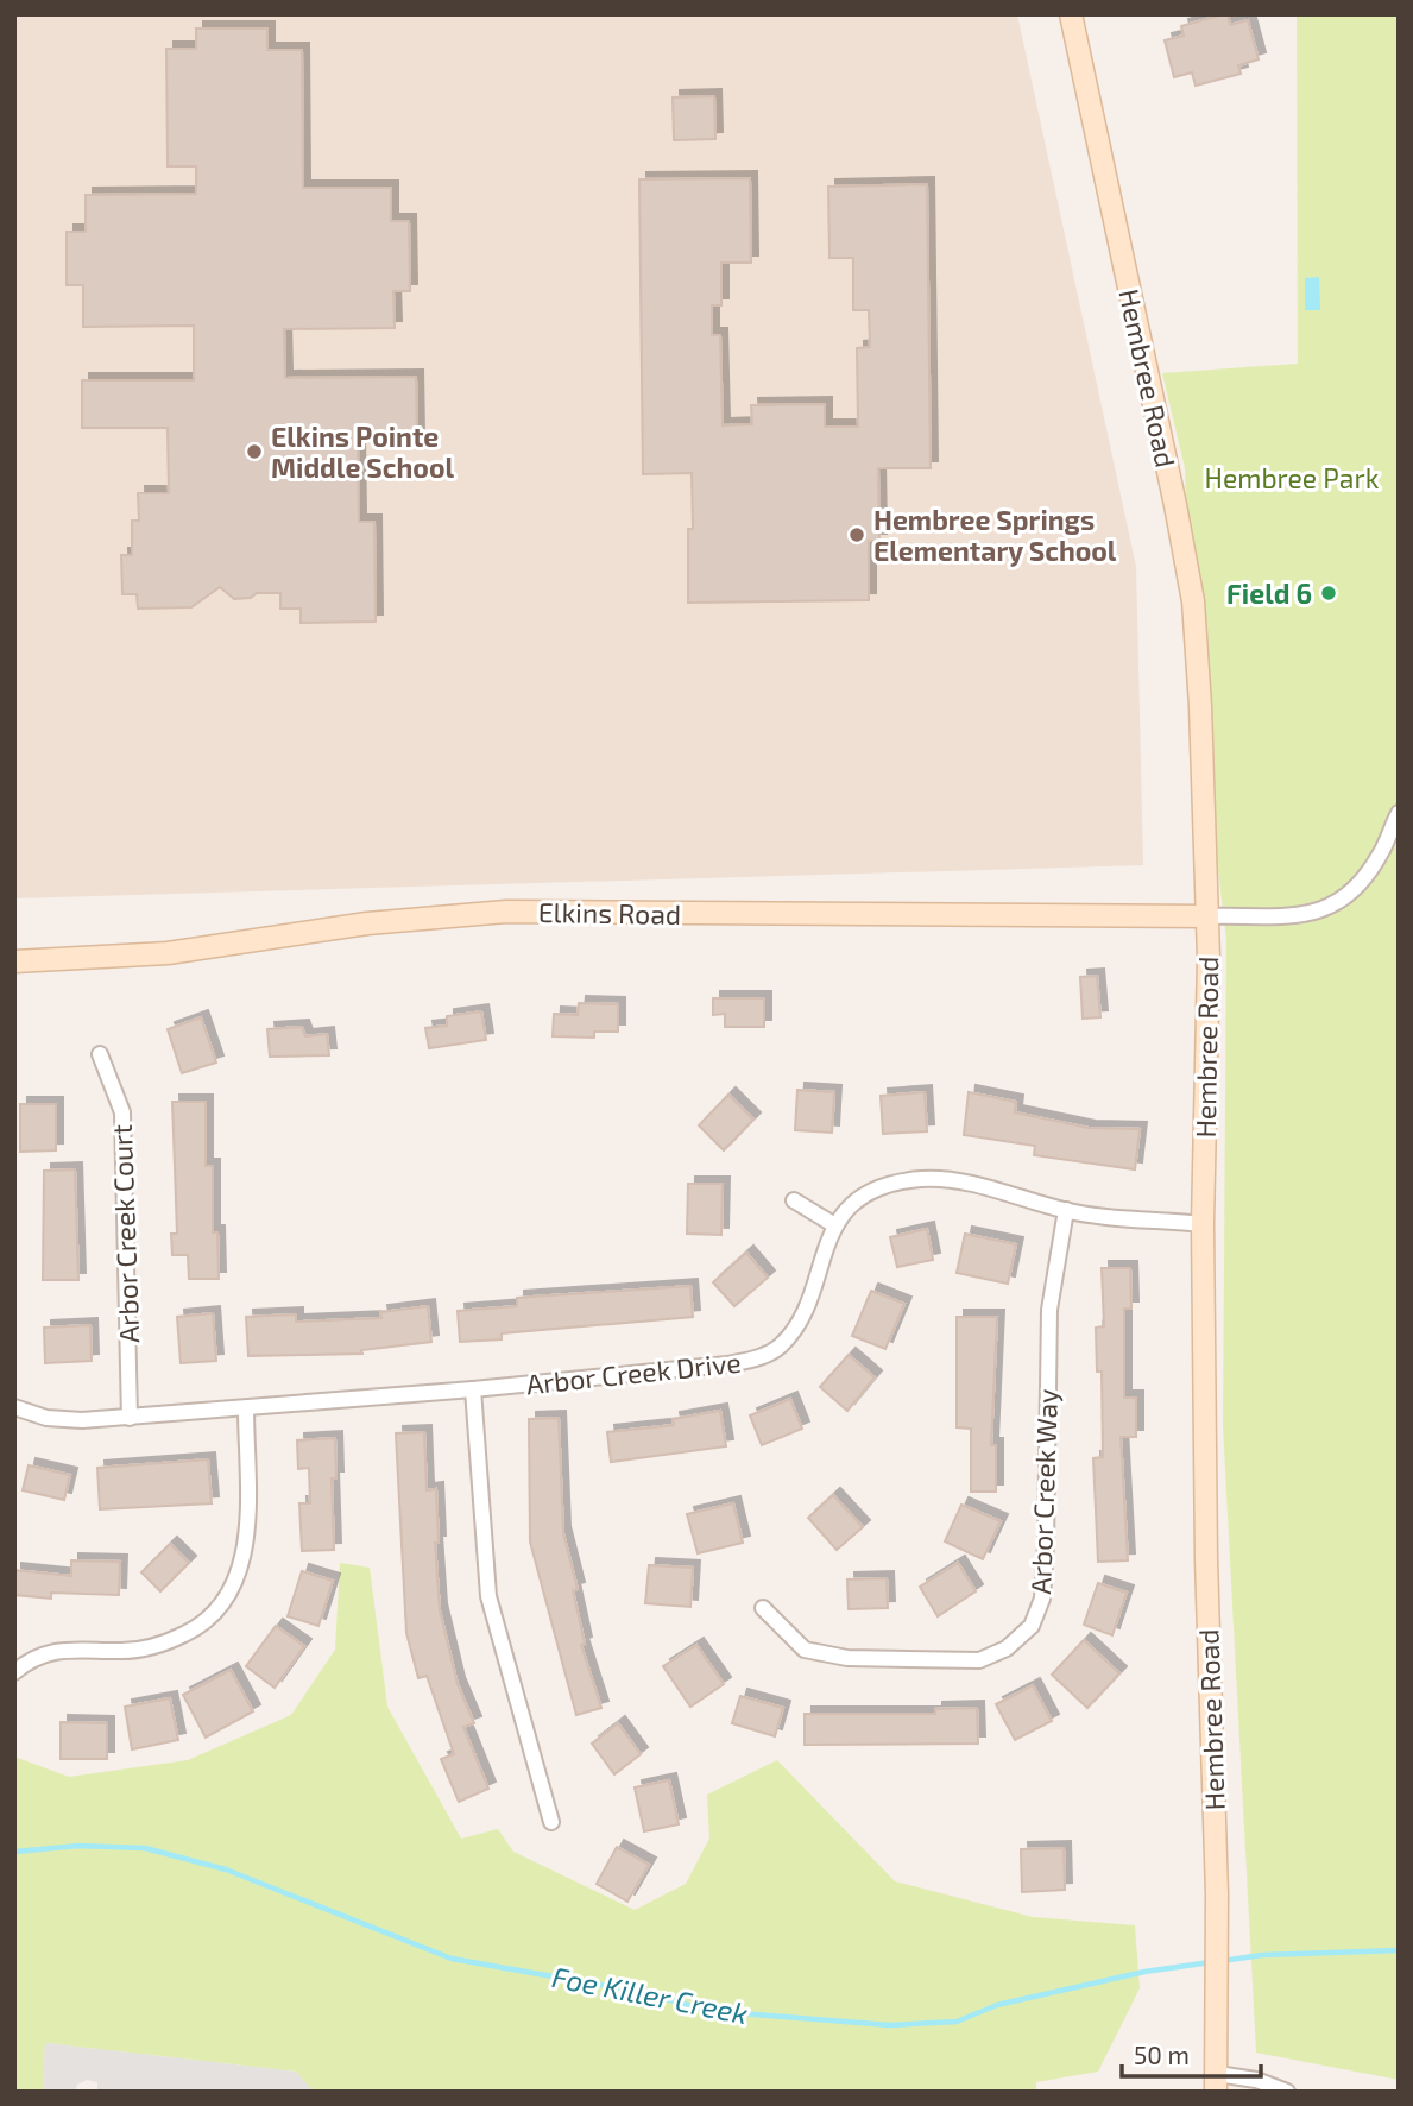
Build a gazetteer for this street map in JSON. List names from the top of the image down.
{
  "streets": {
    "street": [
      "Hembree Road",
      "Elkins Road",
      "Arbor Creek Court",
      "Arbor Creek Drive",
      "Arbor Creek Way"
    ]
  },
  "crossings": [
    ["Hembree Road", "Elkins Road"],
    ["Arbor Creek Court", "Arbor Creek Drive"]
  ],
  "water": ["Foe Killer Creek"],
  "parks": ["Hembree Park"],
  "places": ["Elkins Pointe Middle School", "Hembree Springs Elementary School", "Field 6"],
  "scale_bar": "50 m"
}
